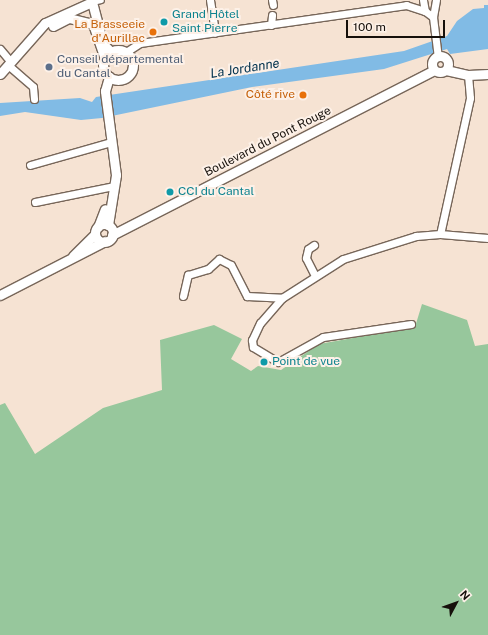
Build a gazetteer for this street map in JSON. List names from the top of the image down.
{
  "streets": {
    "main road": ["Boulevard du Pont Rouge"]
  },
  "water": ["La Jordanne"],
  "places": [
    "Grand Hôtel Saint Pierre",
    "La Brasseeie d'Aurillac",
    "Conseil départemental du Cantal",
    "Côté rive",
    "CCI du Cantal",
    "Point de vue"
  ],
  "scale_bar": "100 m",
  "north": "top right"
}
